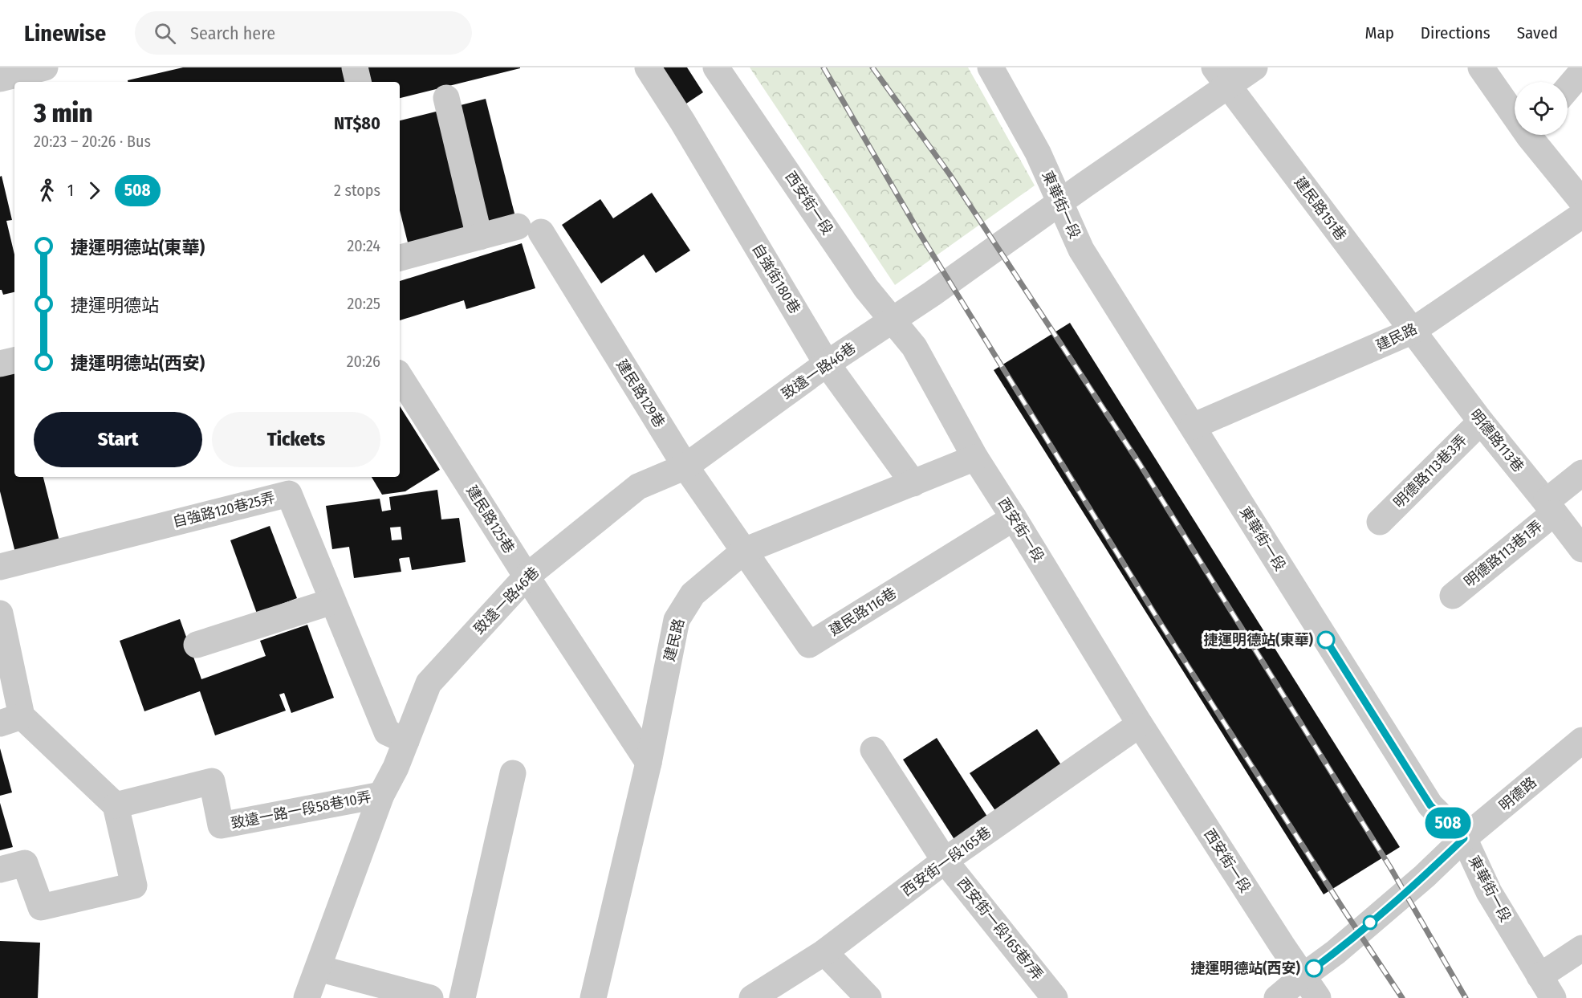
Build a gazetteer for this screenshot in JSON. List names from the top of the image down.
{
  "streets": {
    "street": [
      "西安街一段",
      "東華街一段",
      "建民路151巷",
      "自強街180巷",
      "建民路",
      "致遠一路46巷",
      "建民路129巷",
      "明德路113巷",
      "明德路113巷3弄",
      "自強路120巷25弄",
      "建民路125巷",
      "明德路113巷1弄",
      "建民路116巷",
      "明德路",
      "致遠一路一段58巷10弄",
      "西安街一段165巷",
      "西安街一段165巷7弄"
    ]
  },
  "crossings": [
    ["西安街一段", "建民路"],
    ["西安街一段", "致遠一路46巷"],
    ["西安街一段", "建民路116巷"],
    ["西安街一段", "明德路"],
    ["西安街一段", "西安街一段165巷"],
    ["東華街一段", "建民路"],
    ["東華街一段", "致遠一路46巷"],
    ["東華街一段", "明德路"],
    ["建民路151巷", "建民路"],
    ["建民路151巷", "致遠一路46巷"],
    ["建民路151巷", "明德路113巷"],
    ["自強街180巷", "建民路"],
    ["自強街180巷", "致遠一路46巷"],
    ["建民路", "建民路129巷"],
    ["建民路", "明德路113巷"],
    ["建民路", "建民路125巷"],
    ["建民路", "建民路116巷"],
    ["致遠一路46巷", "建民路129巷"],
    ["致遠一路46巷", "自強路120巷25弄"],
    ["致遠一路46巷", "建民路125巷"],
    ["致遠一路46巷", "致遠一路一段58巷10弄"],
    ["建民路129巷", "建民路116巷"],
    ["明德路113巷", "明德路113巷3弄"],
    ["明德路113巷", "明德路113巷1弄"],
    ["西安街一段165巷", "西安街一段165巷7弄"]
  ],
  "places": ["捷運明德站(東華)", "捷運明德站(西安)"],
  "lines": ["bus line 508"],
  "page": {
    "header": "Linewise",
    "search": "Search here",
    "nav": ["Map", "Directions", "Saved"],
    "on_map": "508",
    "heading": ["3 min", "20:23 – 20:26 · Bus", "NT$80"],
    "legs": ["1", "508", "2 stops"],
    "list": [
      {
        "name": "捷運明德站(東華)",
        "value": "20:24"
      },
      {
        "name": "捷運明德站",
        "value": "20:25"
      },
      {
        "name": "捷運明德站(西安)",
        "value": "20:26"
      }
    ],
    "buttons": ["Start", "Tickets"]
  }
}
